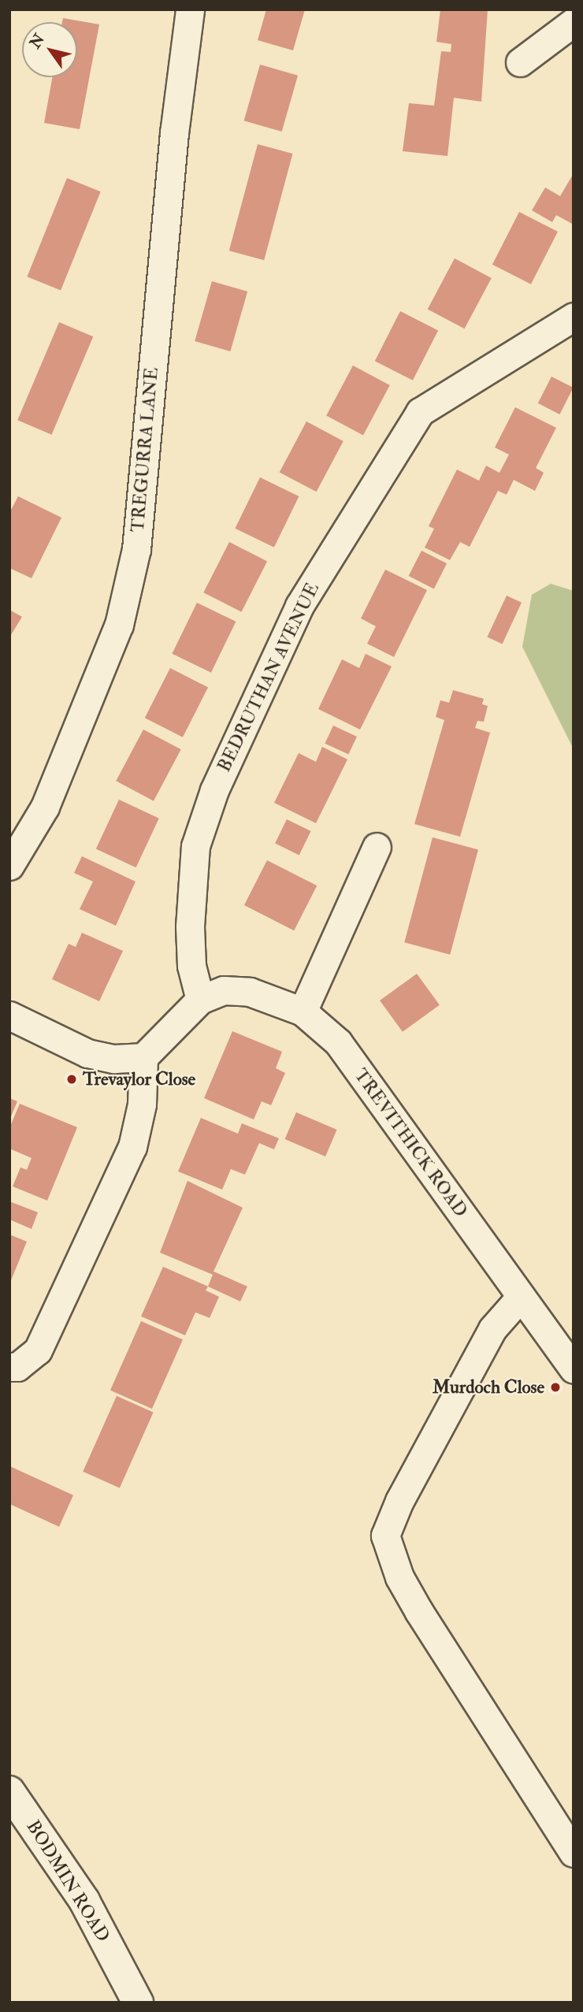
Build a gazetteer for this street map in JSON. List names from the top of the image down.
{
  "streets": {
    "street": [
      "TREGURRA LANE",
      "BEDRUTHAN AVENUE",
      "TREVITHICK ROAD",
      "BODMIN ROAD"
    ]
  },
  "crossings": [
    ["BEDRUTHAN AVENUE", "TREVITHICK ROAD"]
  ],
  "places": ["Trevaylor Close", "Murdoch Close"],
  "north": "top left"
}
